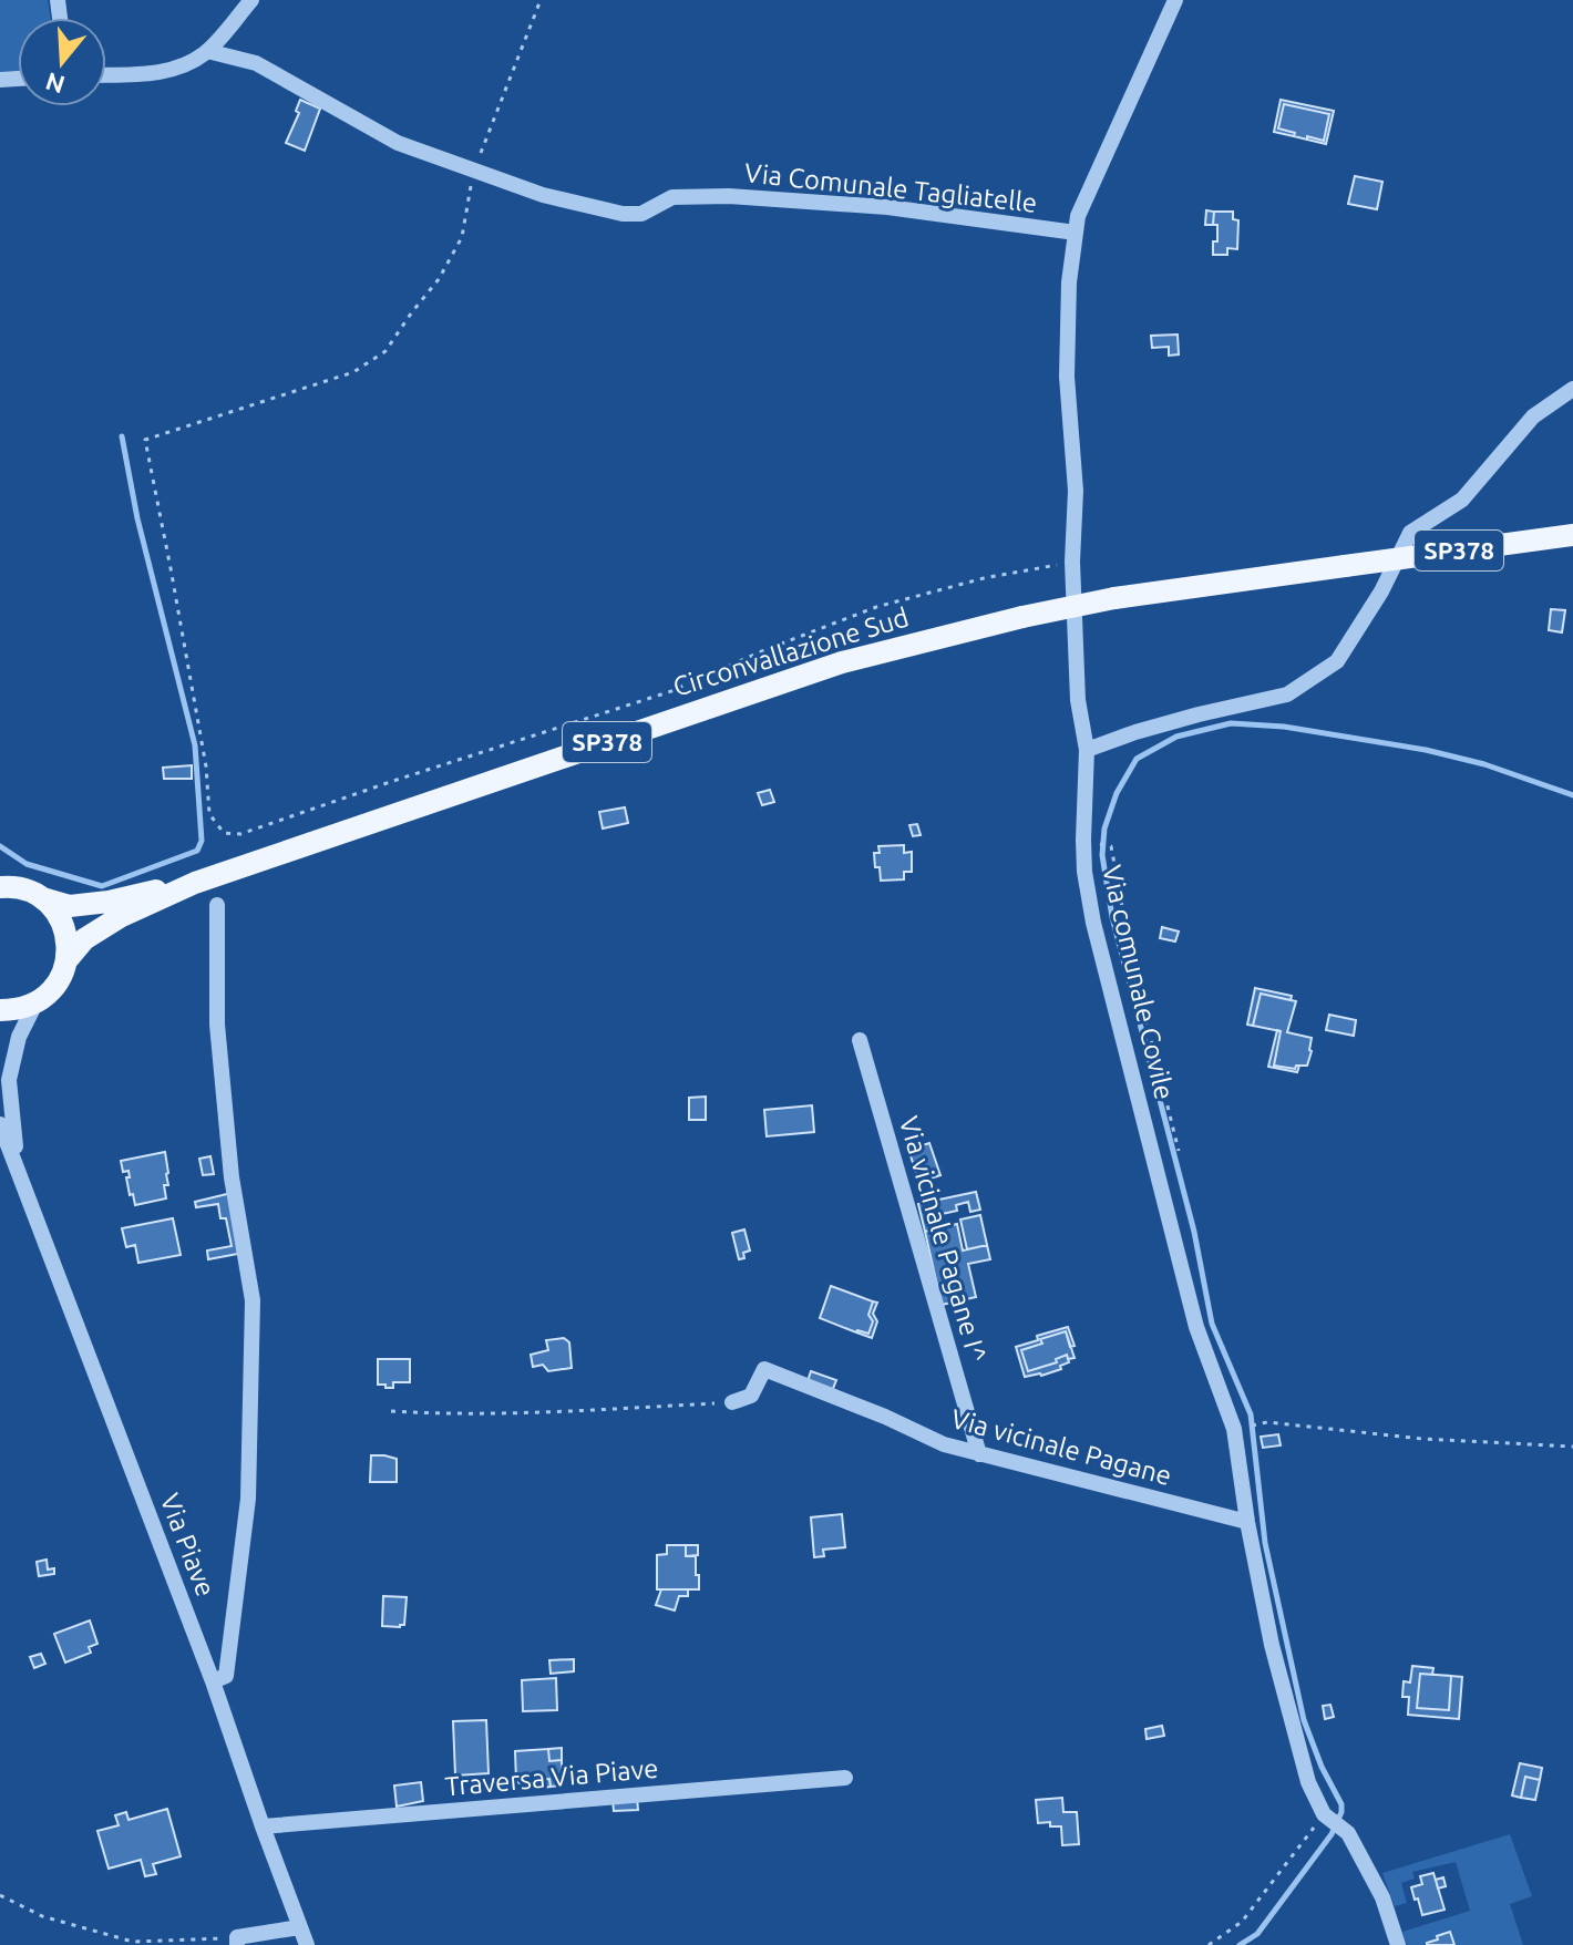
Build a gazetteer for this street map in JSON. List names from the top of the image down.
{
  "streets": {
    "main road": ["SP378", "Circonvallazione Sud"],
    "street": [
      "Via Comunale Tagliatelle",
      "Via comunale Covile",
      "Via vicinale Pagane I^",
      "Via vicinale Pagane",
      "Via Piave",
      "Traversa Via Piave"
    ]
  },
  "crossings": [
    ["Via Comunale Tagliatelle", "Via comunale Covile"],
    ["SP378", "Circonvallazione Sud"],
    ["Circonvallazione Sud", "Via Piave"],
    ["Via comunale Covile", "Via vicinale Pagane"],
    ["Via vicinale Pagane I^", "Via vicinale Pagane"],
    ["Via Piave", "Traversa Via Piave"]
  ],
  "north": "bottom"
}
